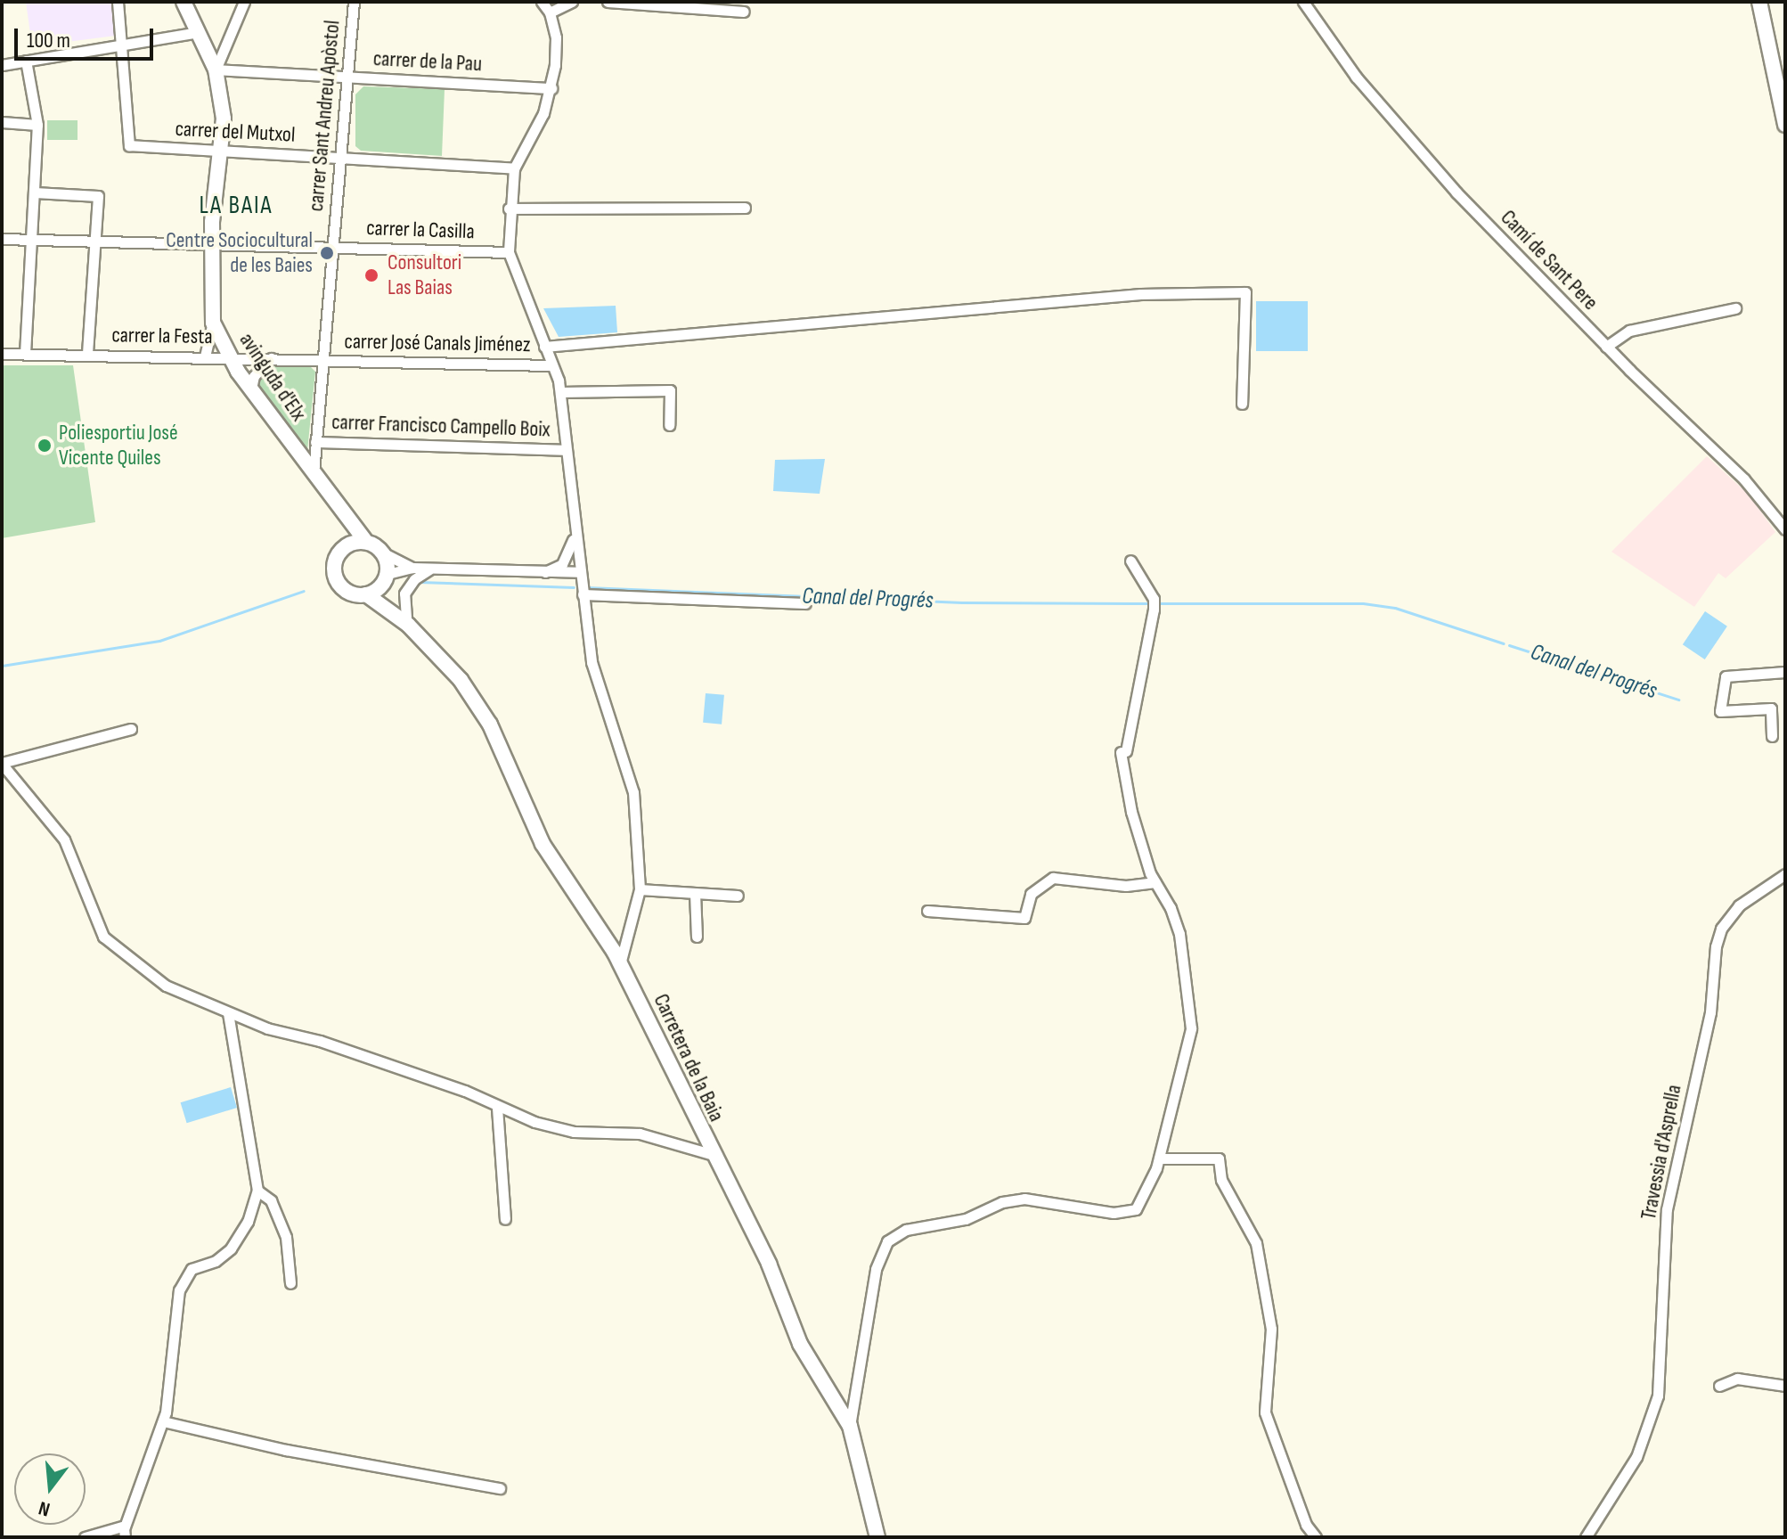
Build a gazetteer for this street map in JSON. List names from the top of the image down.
{
  "streets": {
    "main road": ["avinguda d'Elx", "Carretera de la Baia"],
    "street": [
      "carrer de la Pau",
      "carrer Sant Andreu Apòstol",
      "carrer del Mutxol",
      "carrer la Casilla",
      "Camí de Sant Pere",
      "carrer la Festa",
      "carrer José Canals Jiménez",
      "carrer Francisco Campello Boix",
      "Travessia d'Asprella"
    ]
  },
  "crossings": [
    ["carrer de la Pau", "carrer Sant Andreu Apòstol"],
    ["carrer de la Pau", "avinguda d'Elx"],
    ["carrer Sant Andreu Apòstol", "carrer del Mutxol"],
    ["carrer Sant Andreu Apòstol", "carrer la Casilla"],
    ["carrer Sant Andreu Apòstol", "carrer la Festa"],
    ["carrer Sant Andreu Apòstol", "carrer José Canals Jiménez"],
    ["carrer Sant Andreu Apòstol", "avinguda d'Elx"],
    ["carrer Sant Andreu Apòstol", "carrer Francisco Campello Boix"],
    ["carrer del Mutxol", "avinguda d'Elx"],
    ["carrer la Casilla", "avinguda d'Elx"],
    ["carrer la Festa", "carrer José Canals Jiménez"],
    ["carrer la Festa", "avinguda d'Elx"],
    ["avinguda d'Elx", "Carretera de la Baia"]
  ],
  "districts": ["LA BAIA"],
  "water": ["Canal del Progrés"],
  "places": ["Centre Sociocultural de les Baies", "Consultori Las Baias", "Poliesportiu José Vicente Quiles"],
  "scale_bar": "100 m",
  "north": "bottom"
}
